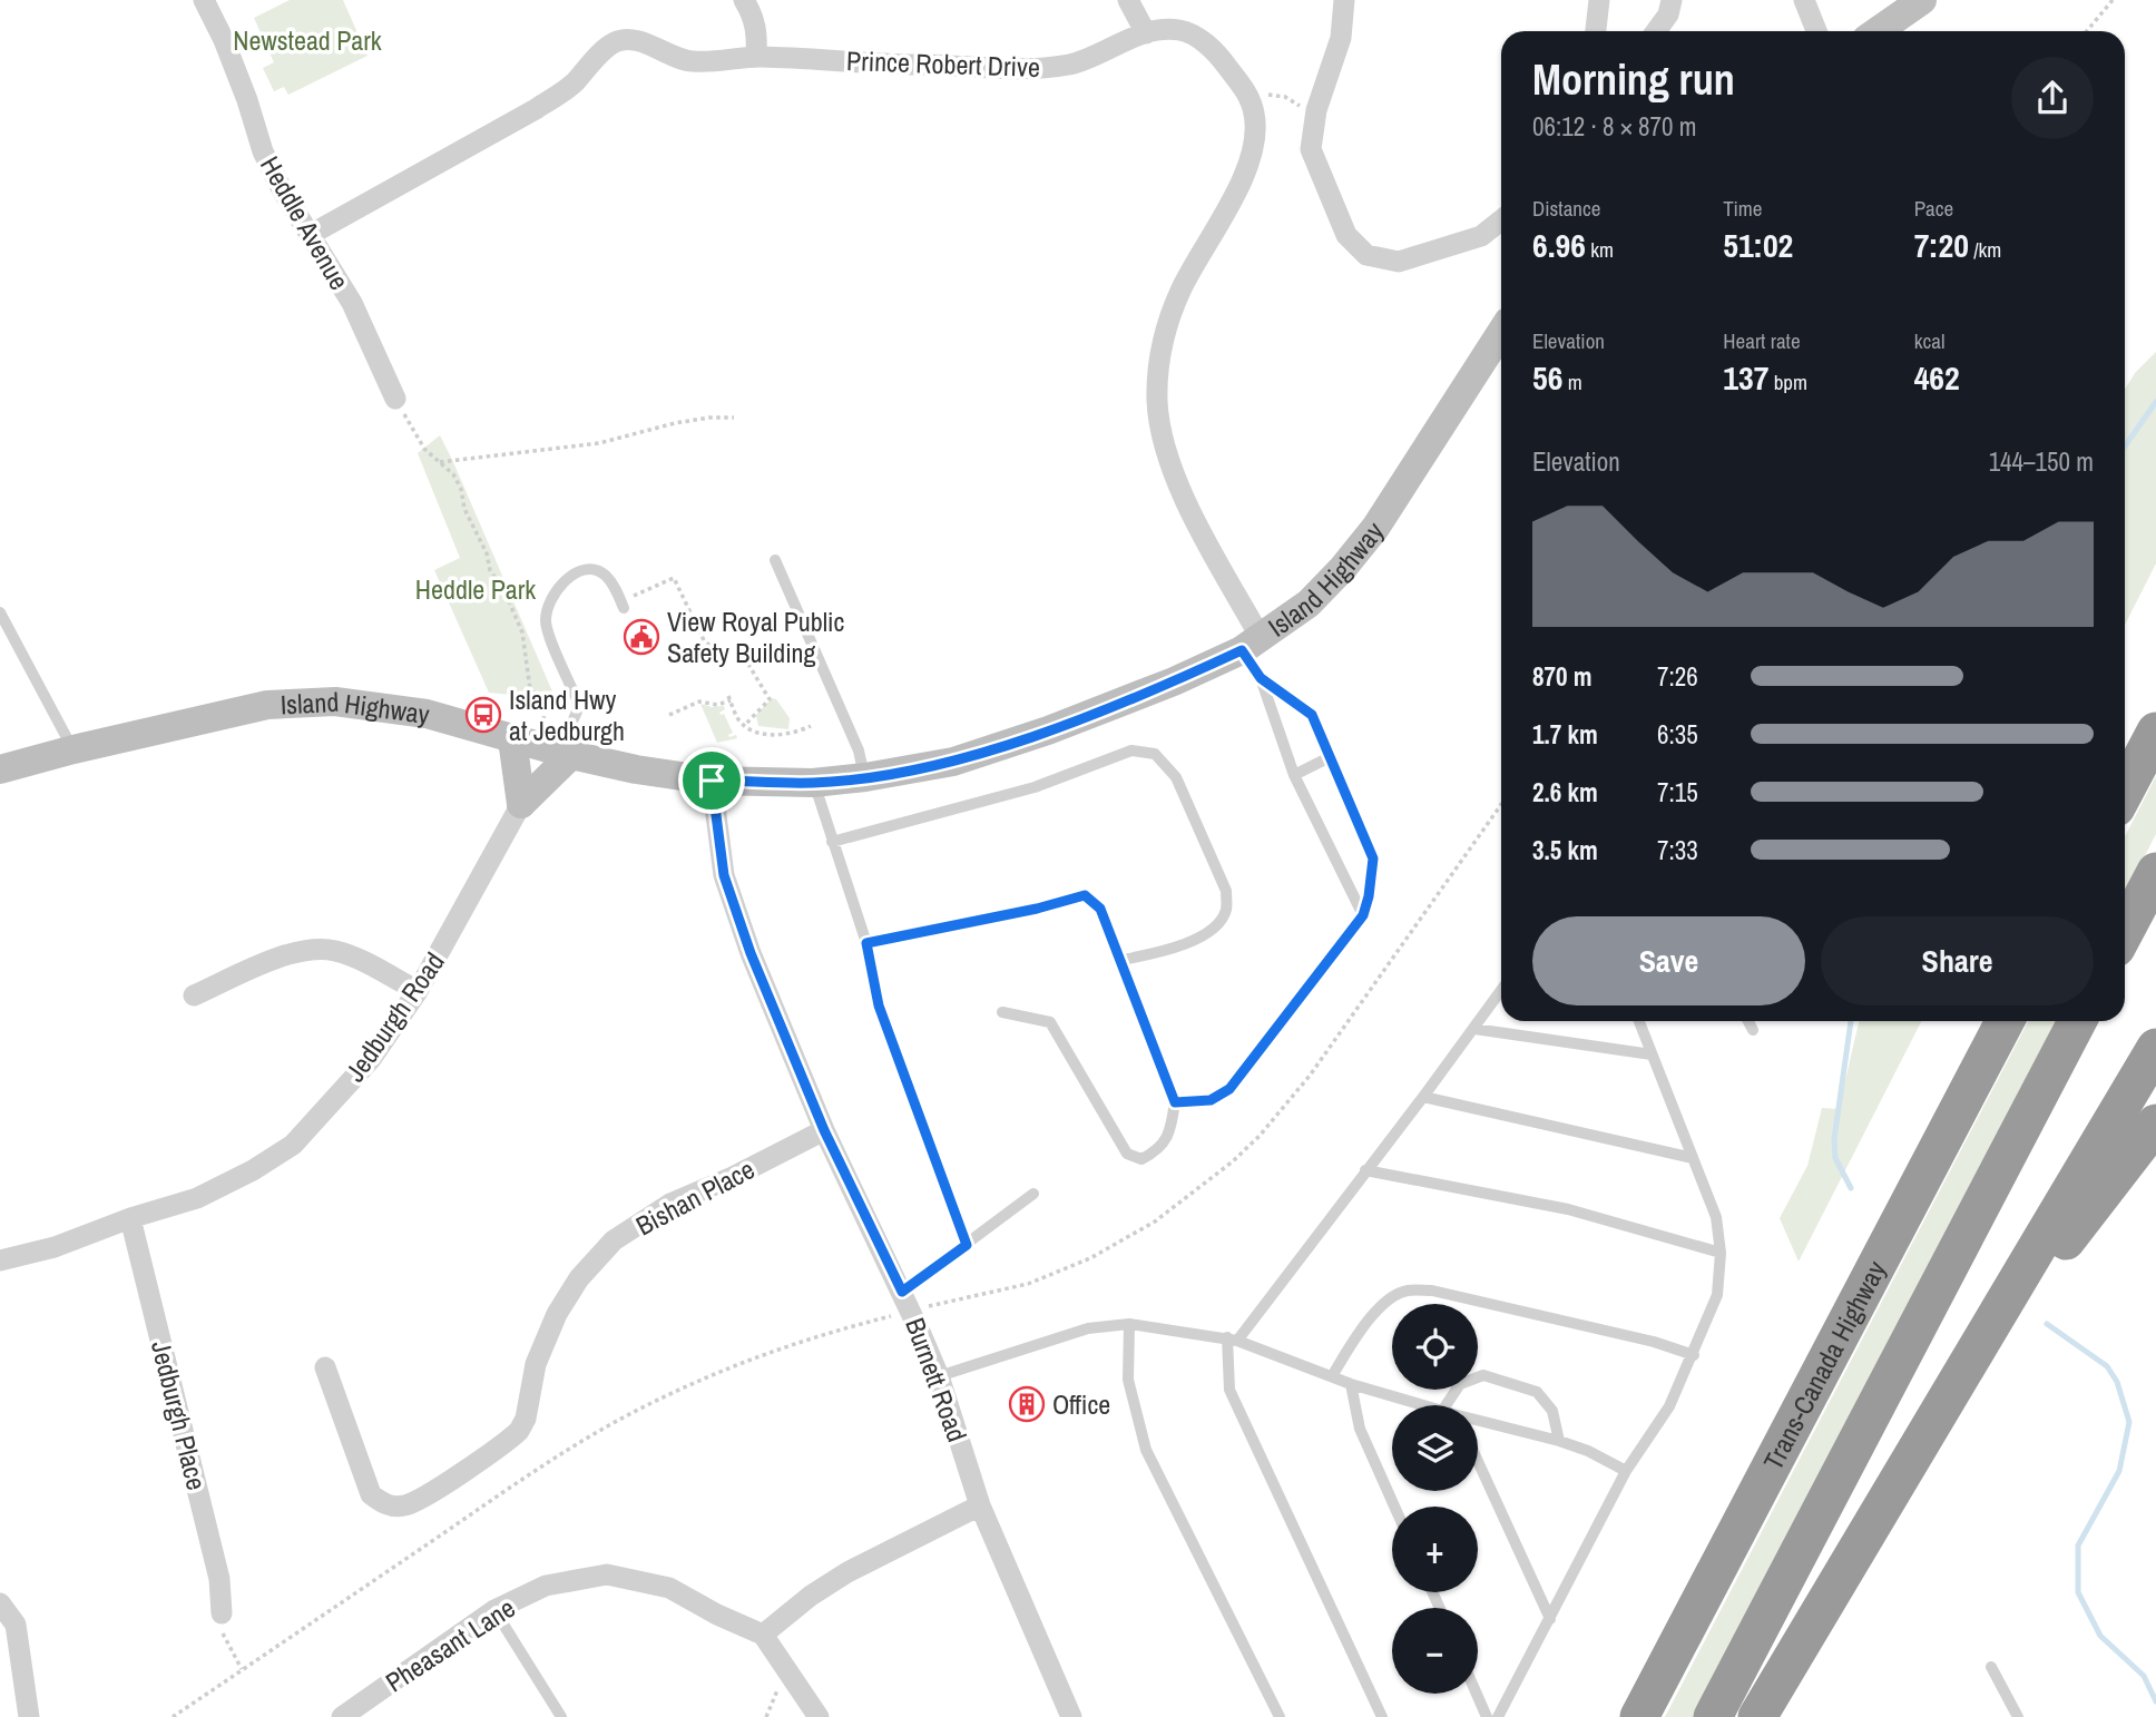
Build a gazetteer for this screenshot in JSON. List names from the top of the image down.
{
  "streets": {
    "highway": ["Trans-Canada Highway"],
    "main road": ["Island Highway"],
    "street": [
      "Prince Robert Drive",
      "Heddle Avenue",
      "Jedburgh Road",
      "Bishan Place",
      "Burnett Road",
      "Jedburgh Place",
      "Pheasant Lane"
    ]
  },
  "crossings": [
    ["Prince Robert Drive", "Heddle Avenue"],
    ["Prince Robert Drive", "Island Highway"],
    ["Island Highway", "Burnett Road"],
    ["Jedburgh Road", "Jedburgh Place"],
    ["Bishan Place", "Burnett Road"]
  ],
  "parks": ["Newstead Park", "Heddle Park"],
  "places": {
    "public building": ["View Royal Public Safety Building"],
    "bus stop": ["Island Hwy at Jedburgh"],
    "building": ["Office"]
  },
  "page": {
    "heading": ["Morning run", "06:12 · 8 × 870 m"],
    "stats": [
      ["Distance", "6.96 km"],
      ["Time", "51:02"],
      ["Pace", "7:20 /km"],
      ["Elevation", "56 m"],
      ["Heart rate", "137 bpm"],
      ["kcal", "462"]
    ],
    "chart": ["Elevation", "144–150 m"],
    "list": [
      {
        "name": "870 m",
        "note": "7:26"
      },
      {
        "name": "1.7 km",
        "note": "6:35"
      },
      {
        "name": "2.6 km",
        "note": "7:15"
      },
      {
        "name": "3.5 km",
        "note": "7:33"
      }
    ],
    "buttons": ["Save", "Share"],
    "map_buttons": ["+", "−"]
  }
}
